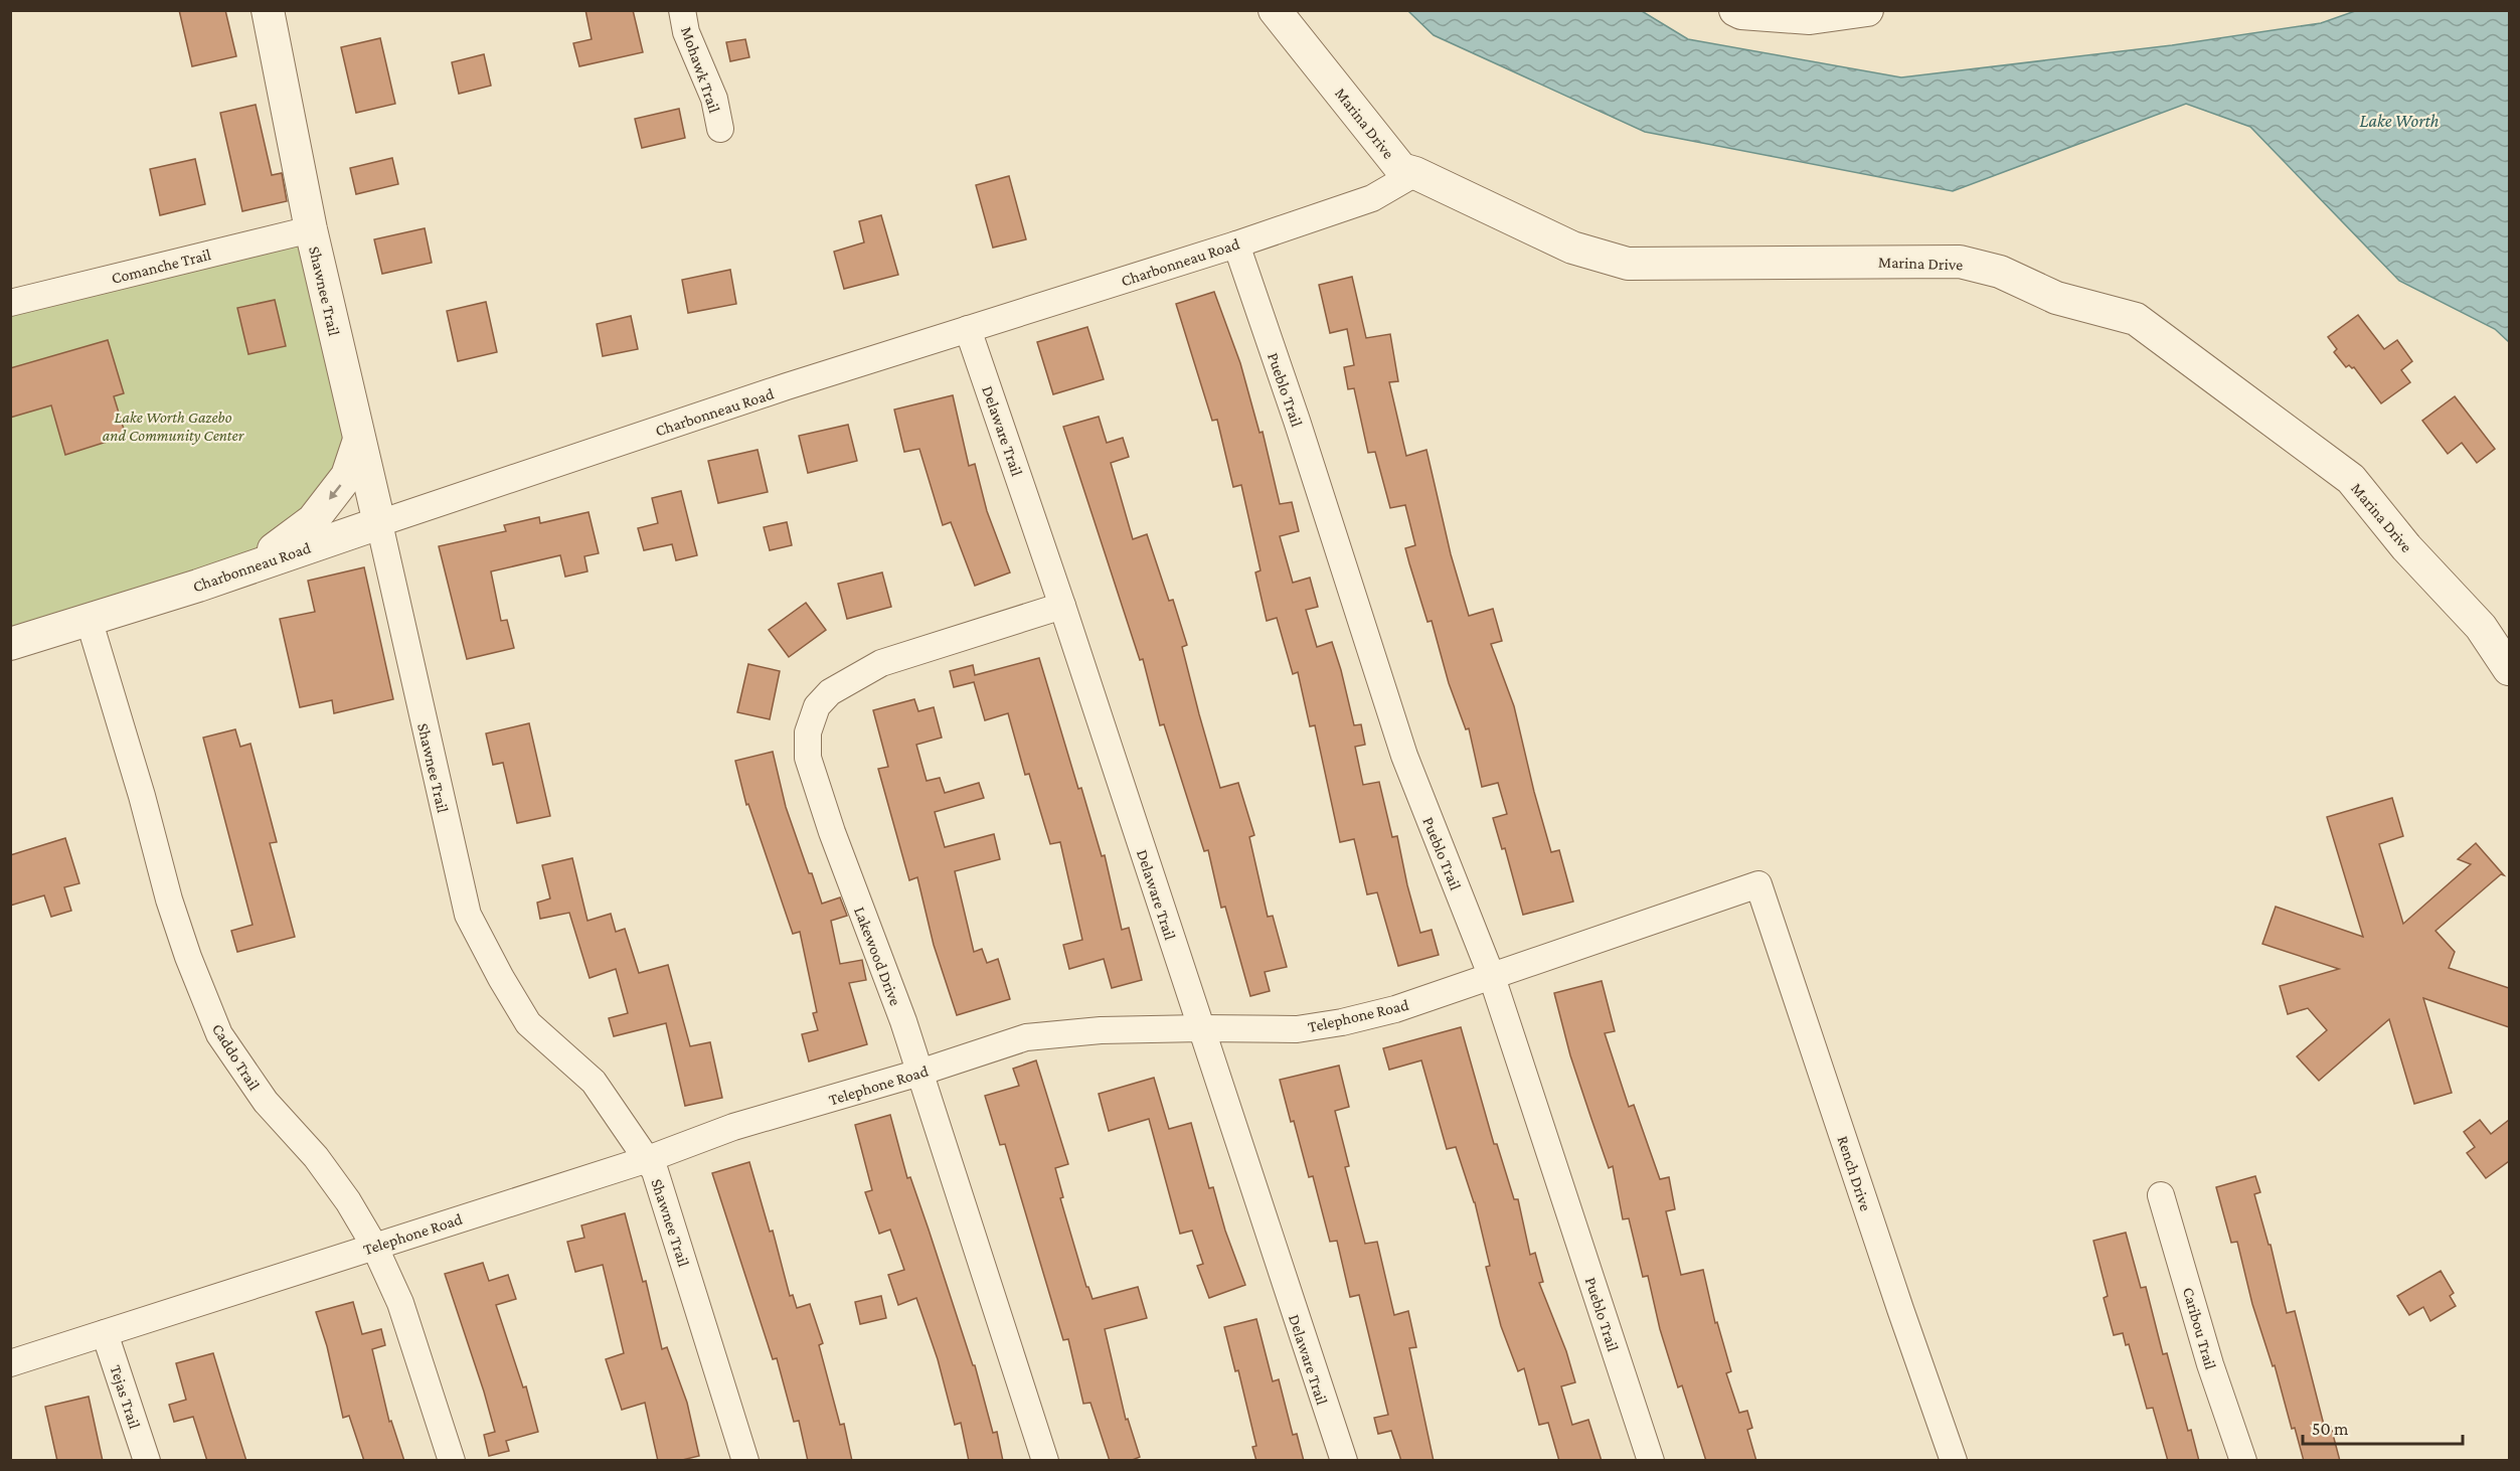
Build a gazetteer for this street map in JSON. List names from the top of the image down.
{
  "streets": {
    "street": [
      "Mohawk Trail",
      "Marina Drive",
      "Charbonneau Road",
      "Comanche Trail",
      "Shawnee Trail",
      "Pueblo Trail",
      "Delaware Trail",
      "Lakewood Drive",
      "Telephone Road",
      "Caddo Trail",
      "Rench Drive",
      "Caribou Trail",
      "Tejas Trail"
    ]
  },
  "crossings": [
    ["Marina Drive", "Charbonneau Road"],
    ["Charbonneau Road", "Shawnee Trail"],
    ["Charbonneau Road", "Pueblo Trail"],
    ["Charbonneau Road", "Delaware Trail"],
    ["Charbonneau Road", "Caddo Trail"],
    ["Comanche Trail", "Shawnee Trail"],
    ["Shawnee Trail", "Telephone Road"],
    ["Pueblo Trail", "Telephone Road"],
    ["Delaware Trail", "Lakewood Drive"],
    ["Delaware Trail", "Telephone Road"],
    ["Lakewood Drive", "Telephone Road"],
    ["Telephone Road", "Caddo Trail"],
    ["Telephone Road", "Rench Drive"],
    ["Telephone Road", "Tejas Trail"]
  ],
  "water": ["Lake Worth"],
  "parks": ["Lake Worth Gazebo and Community Center"],
  "scale_bar": "50 m"
}
